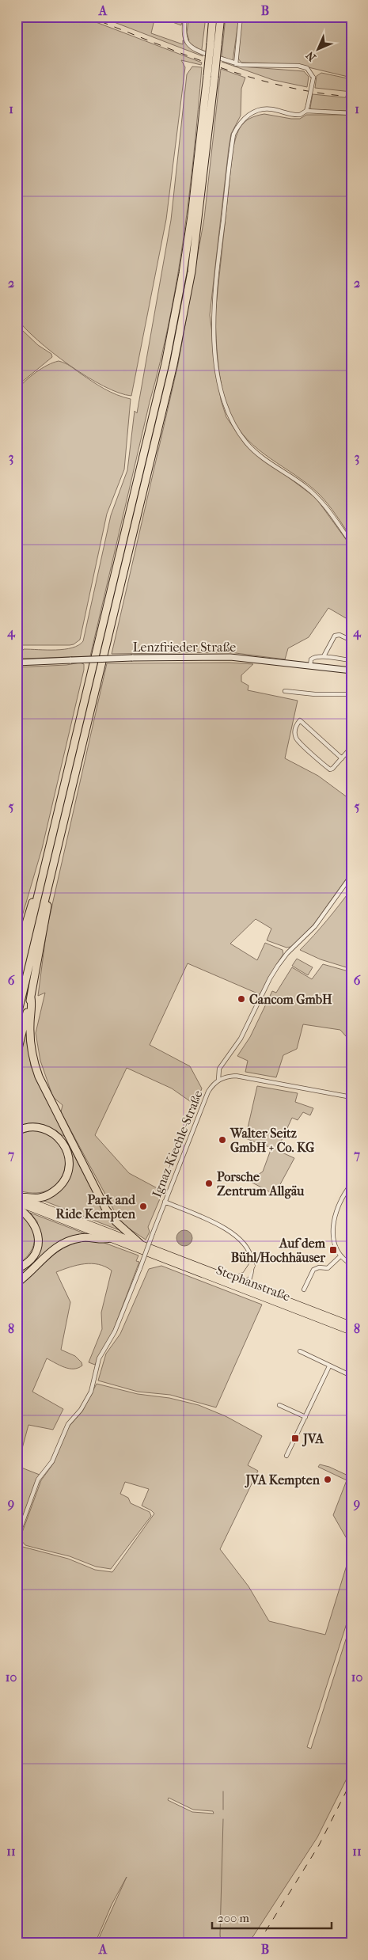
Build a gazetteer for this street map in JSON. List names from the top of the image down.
{
  "streets": {
    "main road": ["Stephanstraße"],
    "street": ["Lenzfrieder Straße", "Ignaz-Kiechle-Straße"]
  },
  "places": {
    "other": [
      "Cancom GmbH",
      "Walter Seitz GmbH + Co. KG",
      "Porsche Zentrum Allgäu",
      "Park and Ride Kempten",
      "JVA Kempten"
    ],
    "transit": ["Auf dem Bühl/Hochhäuser", "JVA"]
  },
  "scale_bar": "200 m",
  "north": "bottom left",
  "grid": {
    "columns": ["A", "B"],
    "rows": [
      "1",
      "2",
      "3",
      "4",
      "5",
      "6",
      "7",
      "8",
      "9",
      "10",
      "11"
    ]
  }
}
